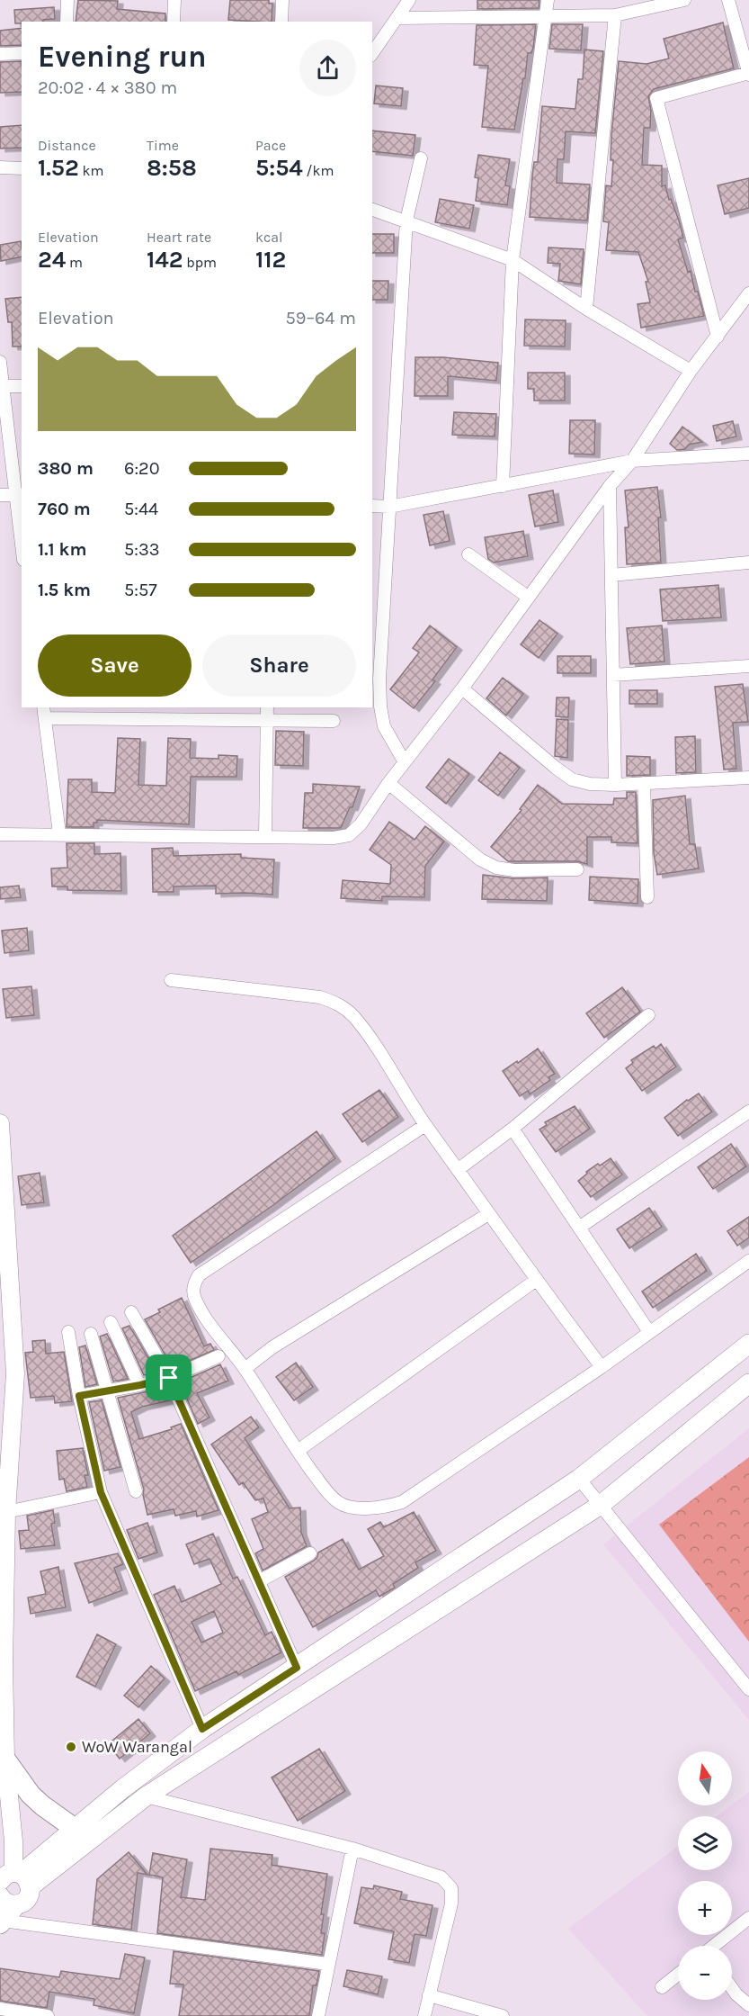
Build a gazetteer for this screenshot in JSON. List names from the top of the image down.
{
  "places": ["WoW Warangal"],
  "north": "top",
  "page": {
    "heading": ["Evening run", "20:02 · 4 × 380 m"],
    "stats": [
      ["Distance", "1.52 km"],
      ["Time", "8:58"],
      ["Pace", "5:54 /km"],
      ["Elevation", "24 m"],
      ["Heart rate", "142 bpm"],
      ["kcal", "112"]
    ],
    "chart": ["Elevation", "59–64 m"],
    "list": [
      {
        "name": "380 m",
        "note": "6:20"
      },
      {
        "name": "760 m",
        "note": "5:44"
      },
      {
        "name": "1.1 km",
        "note": "5:33"
      },
      {
        "name": "1.5 km",
        "note": "5:57"
      }
    ],
    "buttons": ["Save", "Share"],
    "map_buttons": ["+", "−"]
  }
}
